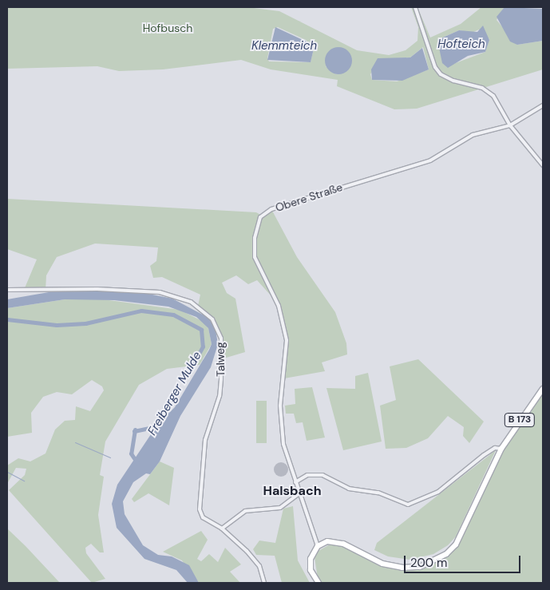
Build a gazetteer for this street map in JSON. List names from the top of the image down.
{
  "streets": {
    "main road": ["B 173"],
    "street": ["Obere Straße", "Talweg"]
  },
  "crossings": [
    ["Obere Straße", "B 173"]
  ],
  "districts": ["Halsbach"],
  "water": ["Hofteich", "Klemmteich", "Freiberger Mulde"],
  "parks": ["Hofbusch"],
  "scale_bar": "200 m"
}
